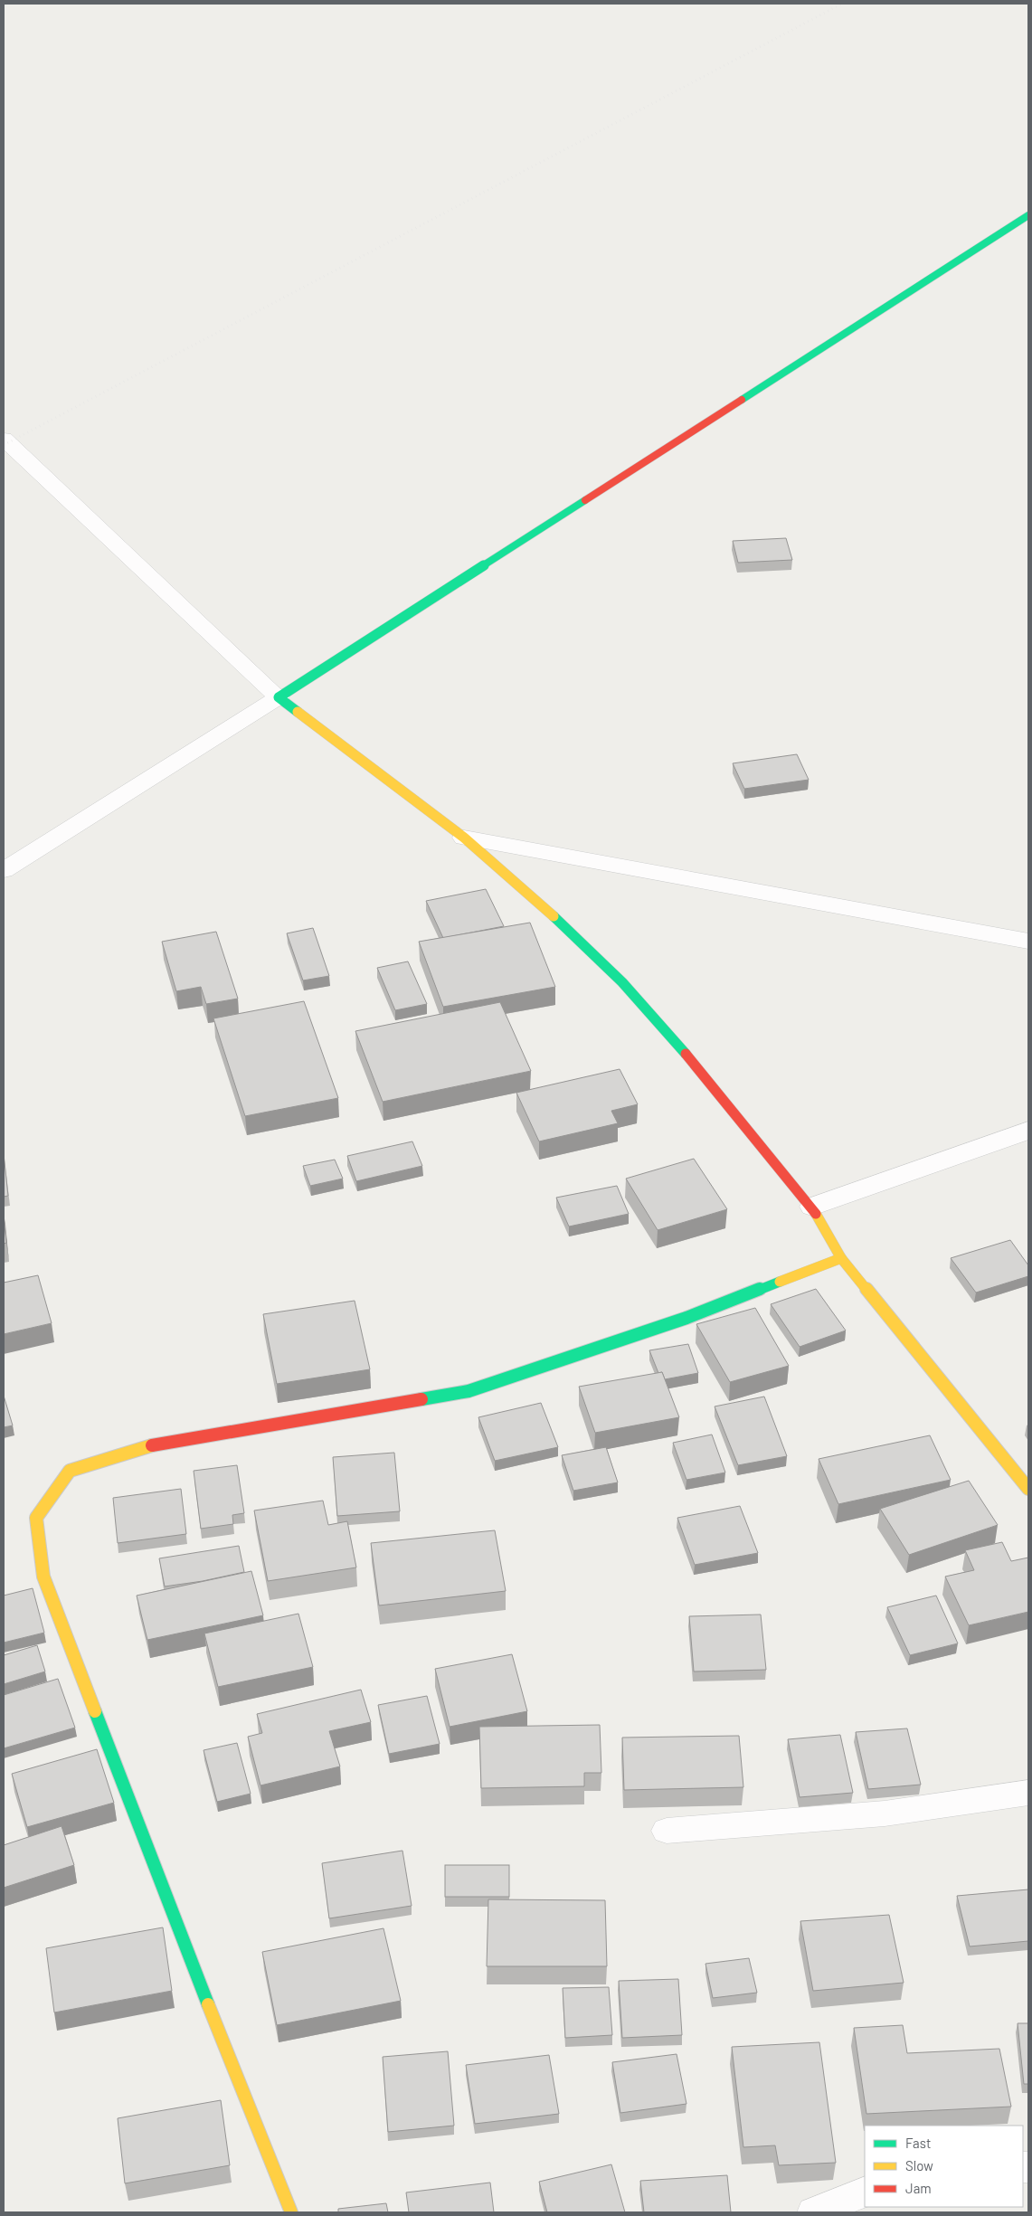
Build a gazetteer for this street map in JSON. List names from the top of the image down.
{
  "legend": ["Fast", "Slow", "Jam"]
}
